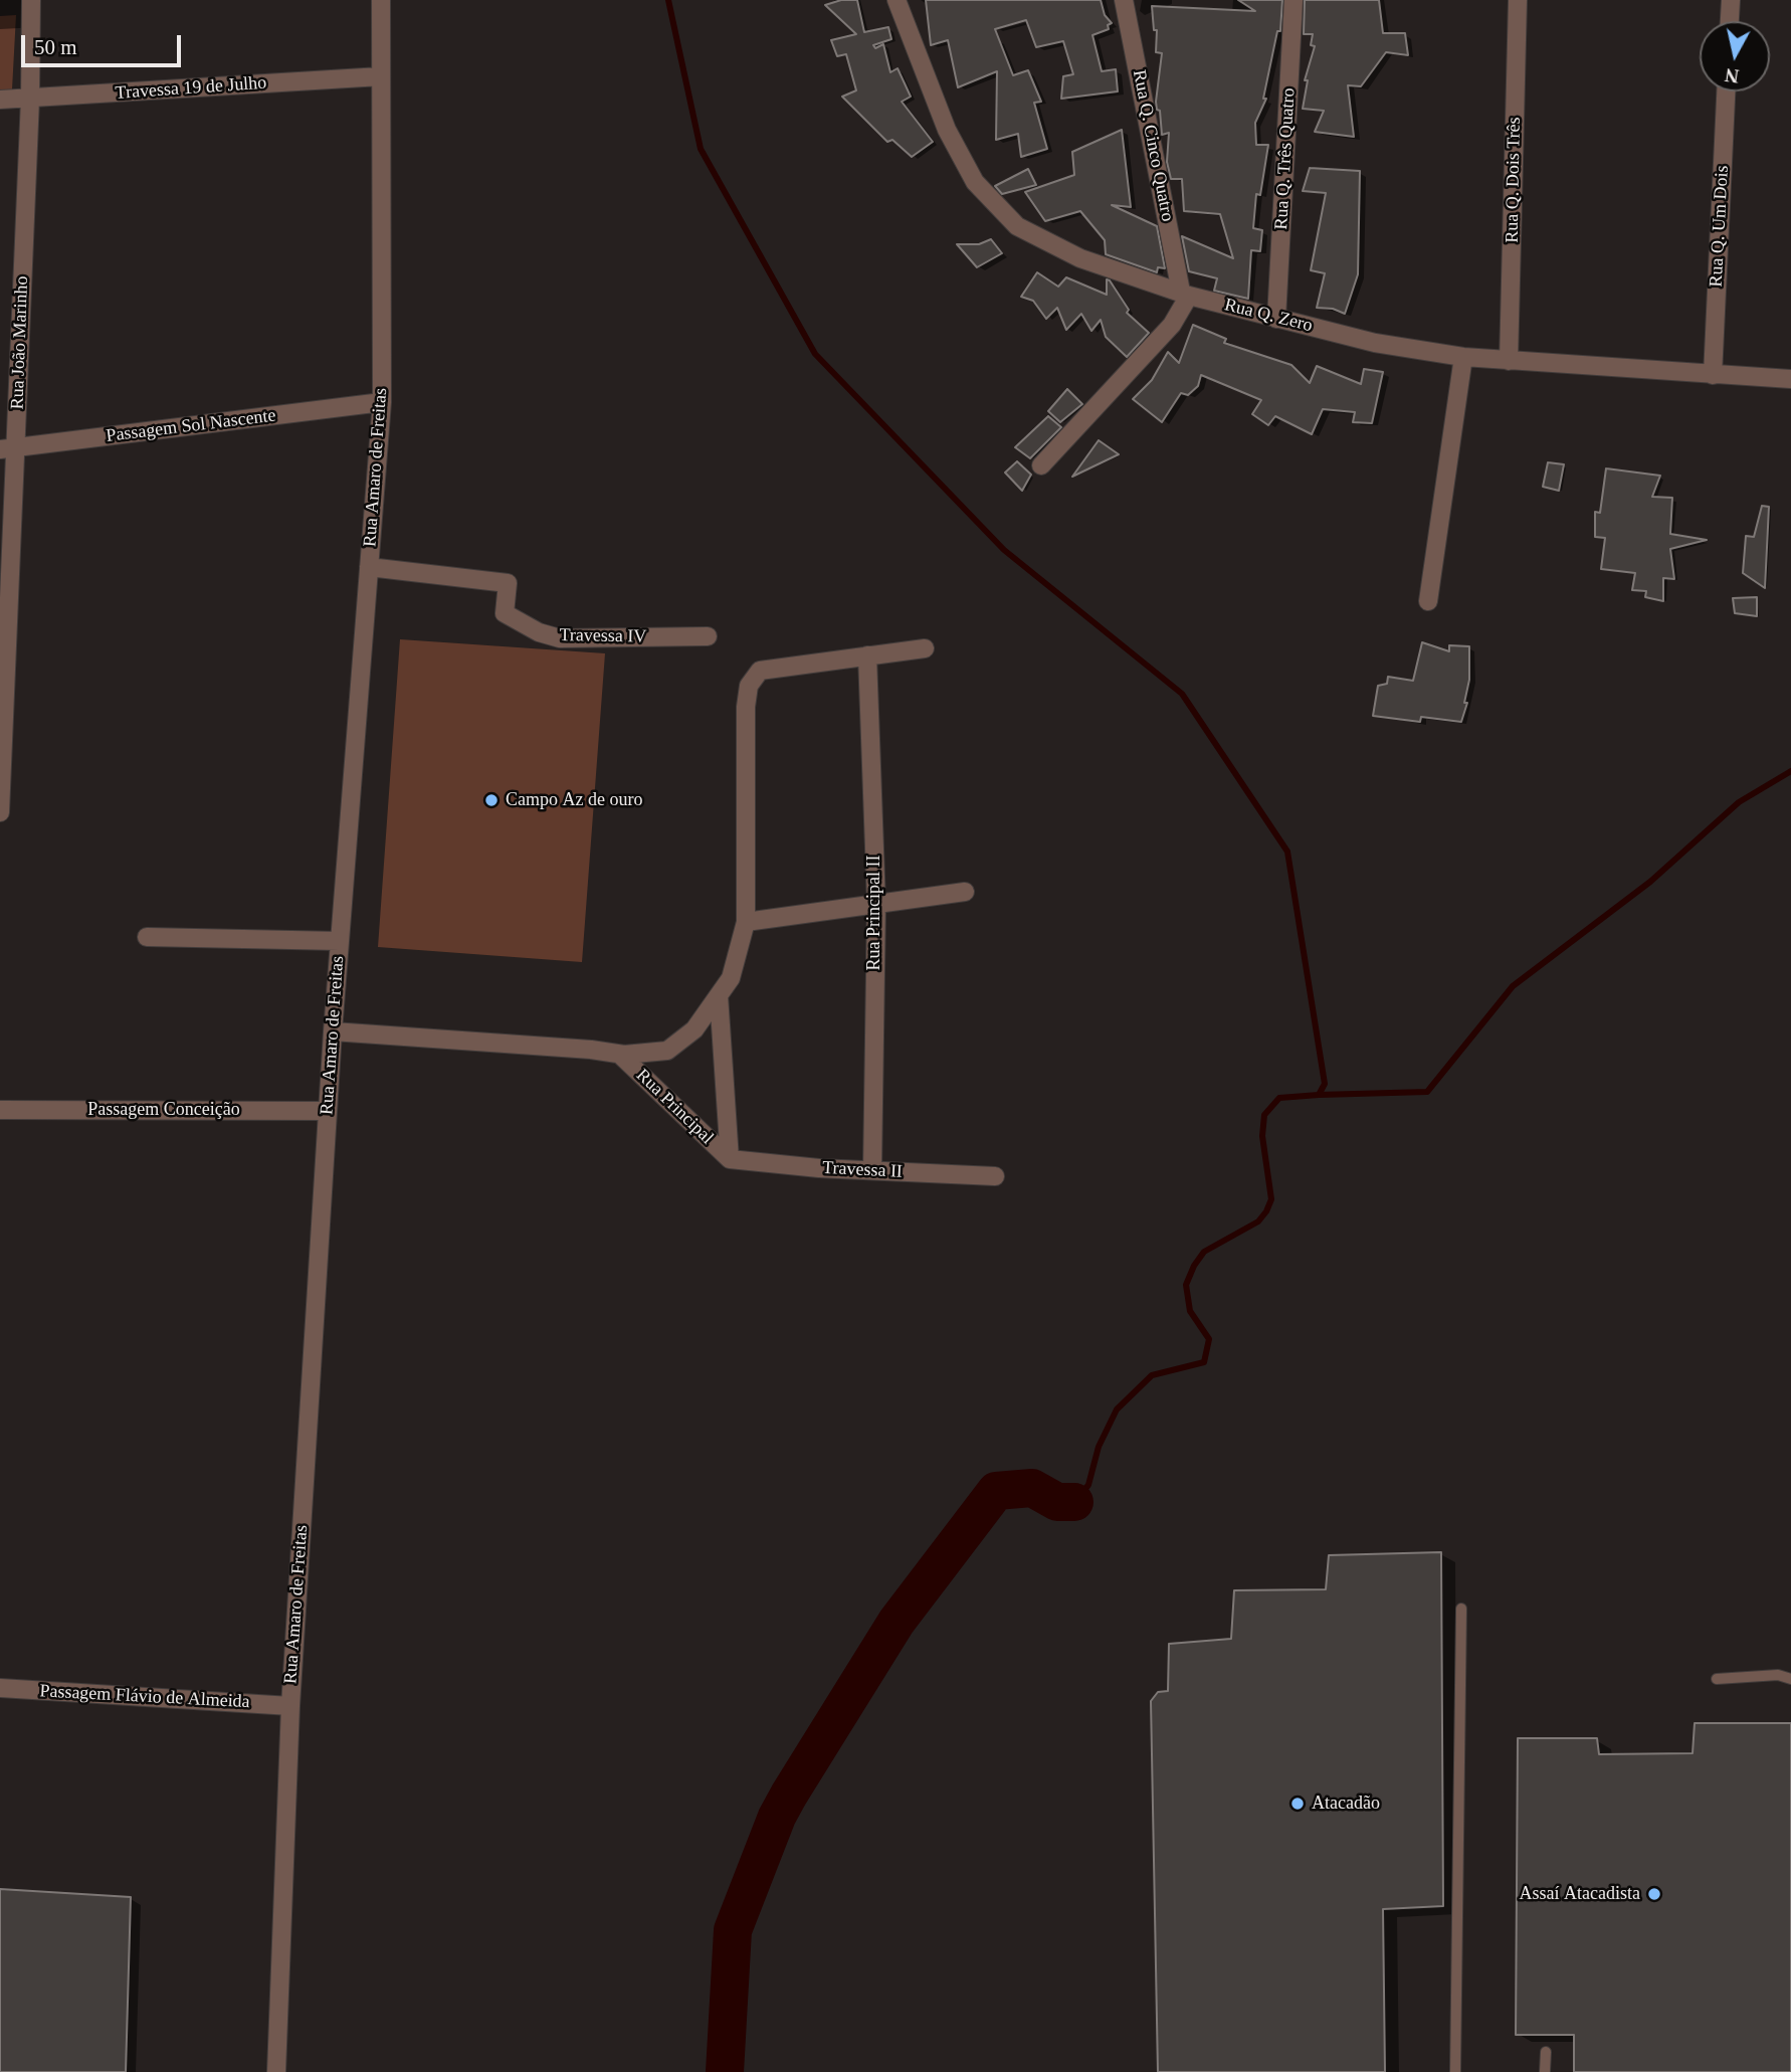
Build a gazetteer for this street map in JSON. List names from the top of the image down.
{
  "streets": {
    "street": [
      "Travessa 19 de Julho",
      "Rua Q. Cinco Quatro",
      "Rua Q. Três Quatro",
      "Rua Q. Dois Três",
      "Rua Q. Um Dois",
      "Rua Q. Zero",
      "Rua João Marinho",
      "Passagem Sol Nascente",
      "Rua Amaro de Freitas",
      "Travessa IV",
      "Rua Principal II",
      "Rua Principal",
      "Passagem Conceição",
      "Travessa II",
      "Passagem Flávio de Almeida"
    ]
  },
  "crossings": [
    ["Travessa 19 de Julho", "Rua João Marinho"],
    ["Travessa 19 de Julho", "Rua Amaro de Freitas"],
    ["Rua Q. Cinco Quatro", "Rua Q. Zero"],
    ["Rua Q. Três Quatro", "Rua Q. Zero"],
    ["Rua Q. Dois Três", "Rua Q. Zero"],
    ["Rua Q. Um Dois", "Rua Q. Zero"],
    ["Rua João Marinho", "Passagem Sol Nascente"],
    ["Passagem Sol Nascente", "Rua Amaro de Freitas"],
    ["Rua Amaro de Freitas", "Travessa IV"],
    ["Rua Amaro de Freitas", "Passagem Conceição"],
    ["Rua Amaro de Freitas", "Passagem Flávio de Almeida"],
    ["Rua Principal II", "Travessa II"],
    ["Rua Principal", "Travessa II"]
  ],
  "places": ["Campo Az de ouro", "Atacadão", "Assaí Atacadista"],
  "scale_bar": "50 m",
  "north": "bottom"
}
